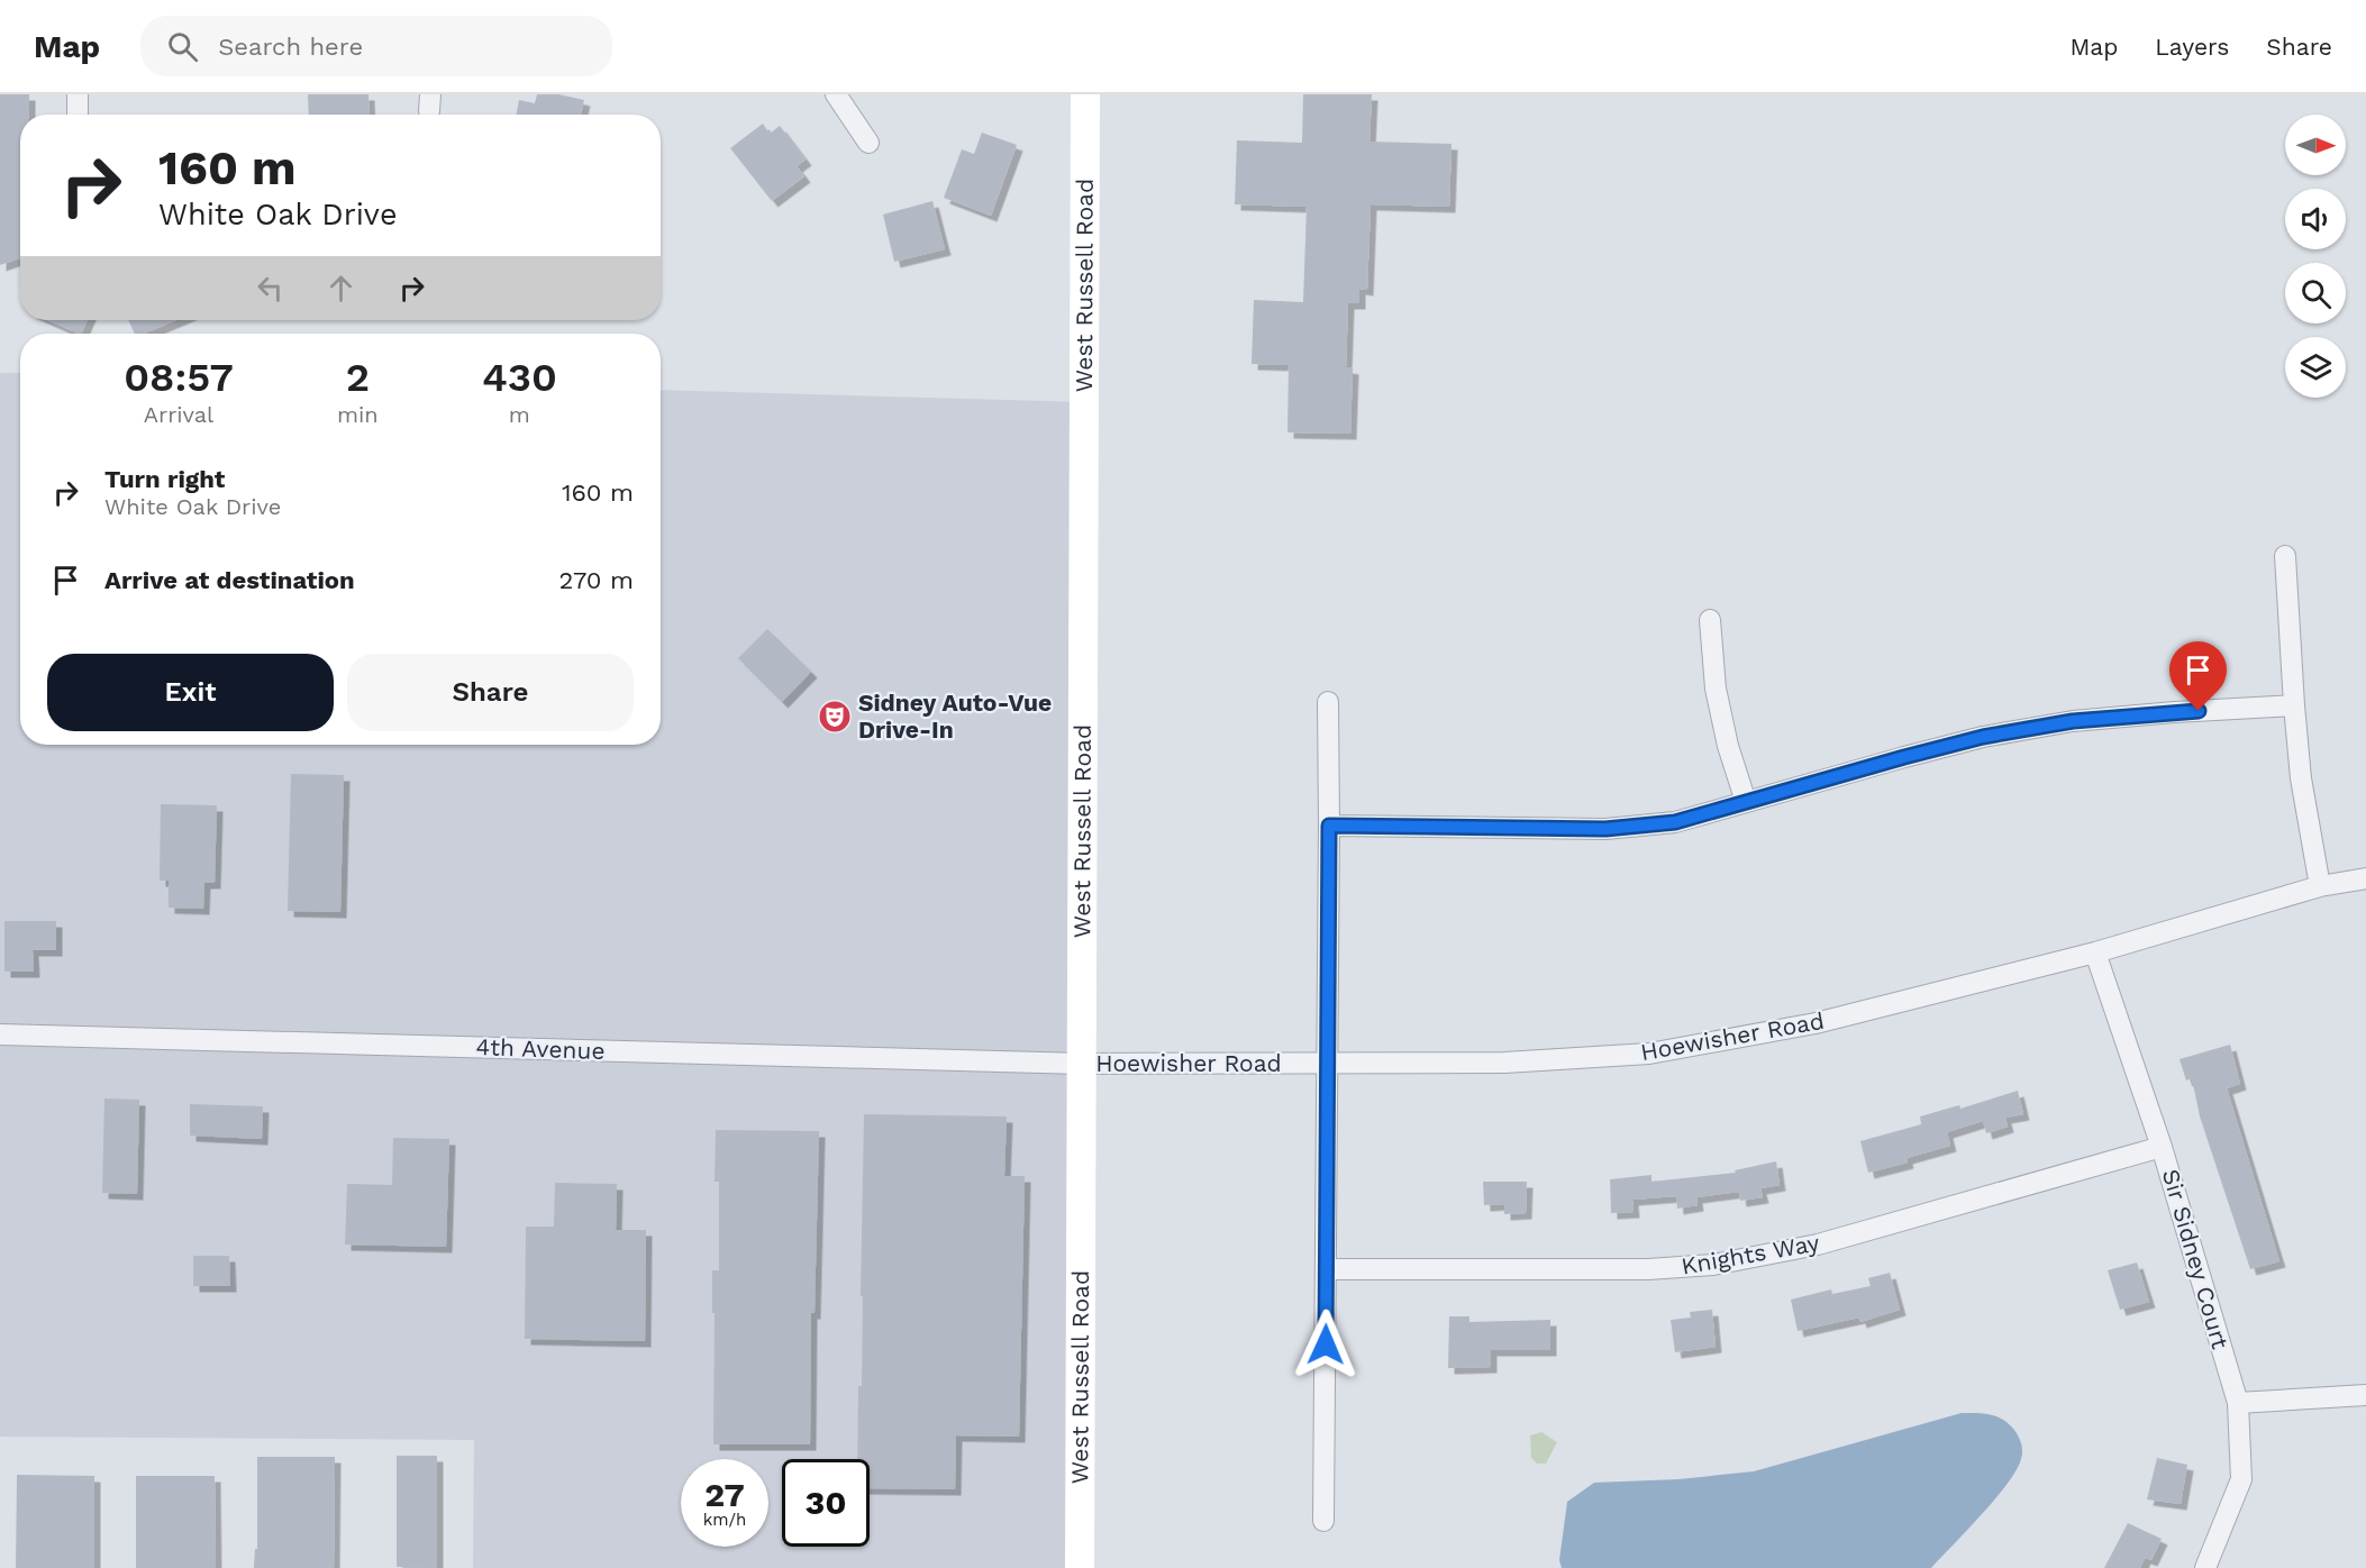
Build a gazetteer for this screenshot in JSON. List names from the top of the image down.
{
  "streets": {
    "street": [
      "West Russell Road",
      "Hoewisher Road",
      "4th Avenue",
      "Knights Way",
      "Sir Sidney Court"
    ]
  },
  "crossings": [
    ["West Russell Road", "Hoewisher Road"],
    ["West Russell Road", "4th Avenue"],
    ["Hoewisher Road", "4th Avenue"],
    ["Hoewisher Road", "Sir Sidney Court"],
    ["Knights Way", "Sir Sidney Court"]
  ],
  "places": {
    "theatre": ["Sidney Auto-Vue Drive-In"]
  },
  "north": "right",
  "page": {
    "header": "Map",
    "search": "Search here",
    "nav": ["Map", "Layers", "Share"],
    "turn": ["160 m", "White Oak Drive"],
    "eta": [
      "08:57",
      "Arrival",
      "2",
      "min",
      "430",
      "m"
    ],
    "list": [
      {
        "name": "Turn right",
        "note": "White Oak Drive",
        "value": "160 m"
      },
      {
        "name": "Arrive at destination",
        "value": "270 m"
      }
    ],
    "buttons": ["Exit", "Share"],
    "speed": "27 km/h",
    "limit": "30"
  }
}
